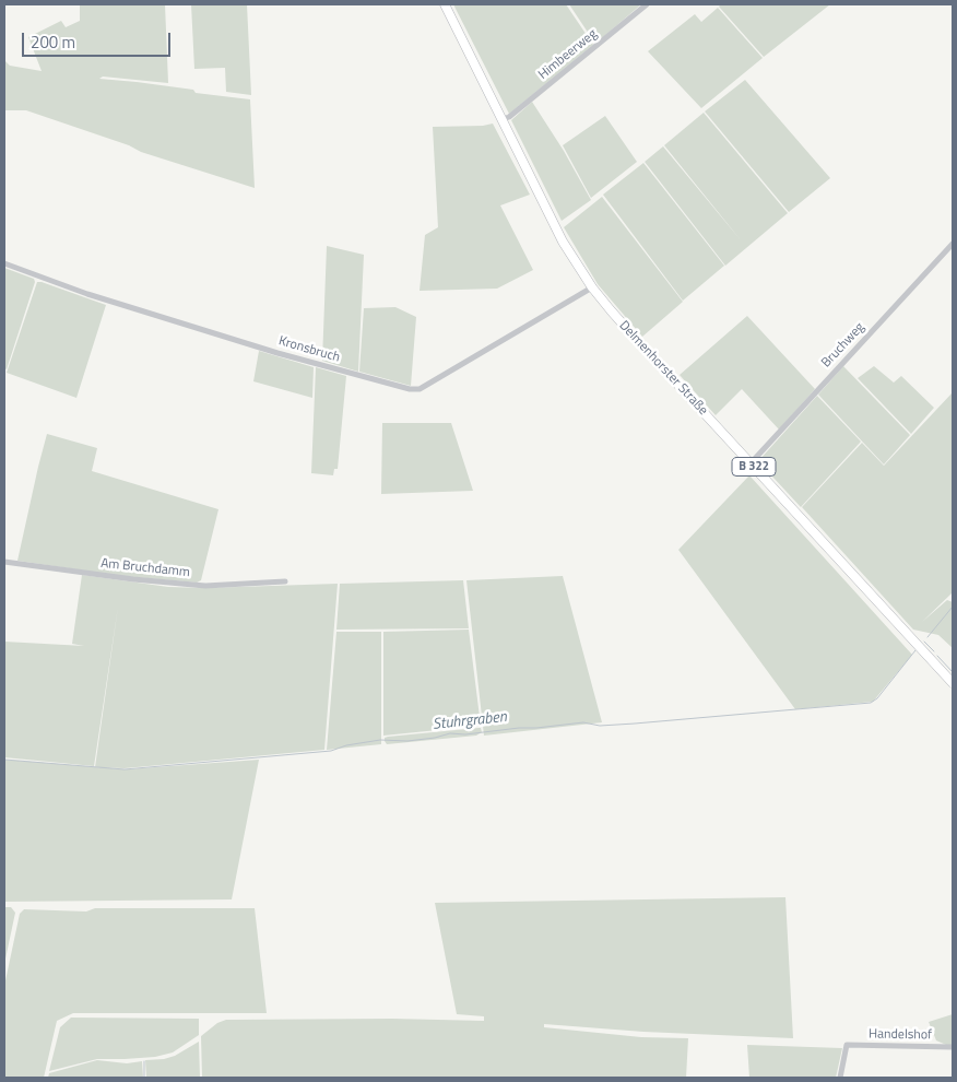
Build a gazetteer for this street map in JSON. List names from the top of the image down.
{
  "streets": {
    "main road": ["Delmenhorster Straße", "B 322"],
    "street": [
      "Himbeerweg",
      "Bruchweg",
      "Kronsbruch",
      "Am Bruchdamm",
      "Handelshof"
    ]
  },
  "crossings": [
    ["Himbeerweg", "Delmenhorster Straße"],
    ["Bruchweg", "Delmenhorster Straße"],
    ["Kronsbruch", "Delmenhorster Straße"]
  ],
  "water": ["Stuhrgraben"],
  "scale_bar": "200 m"
}
